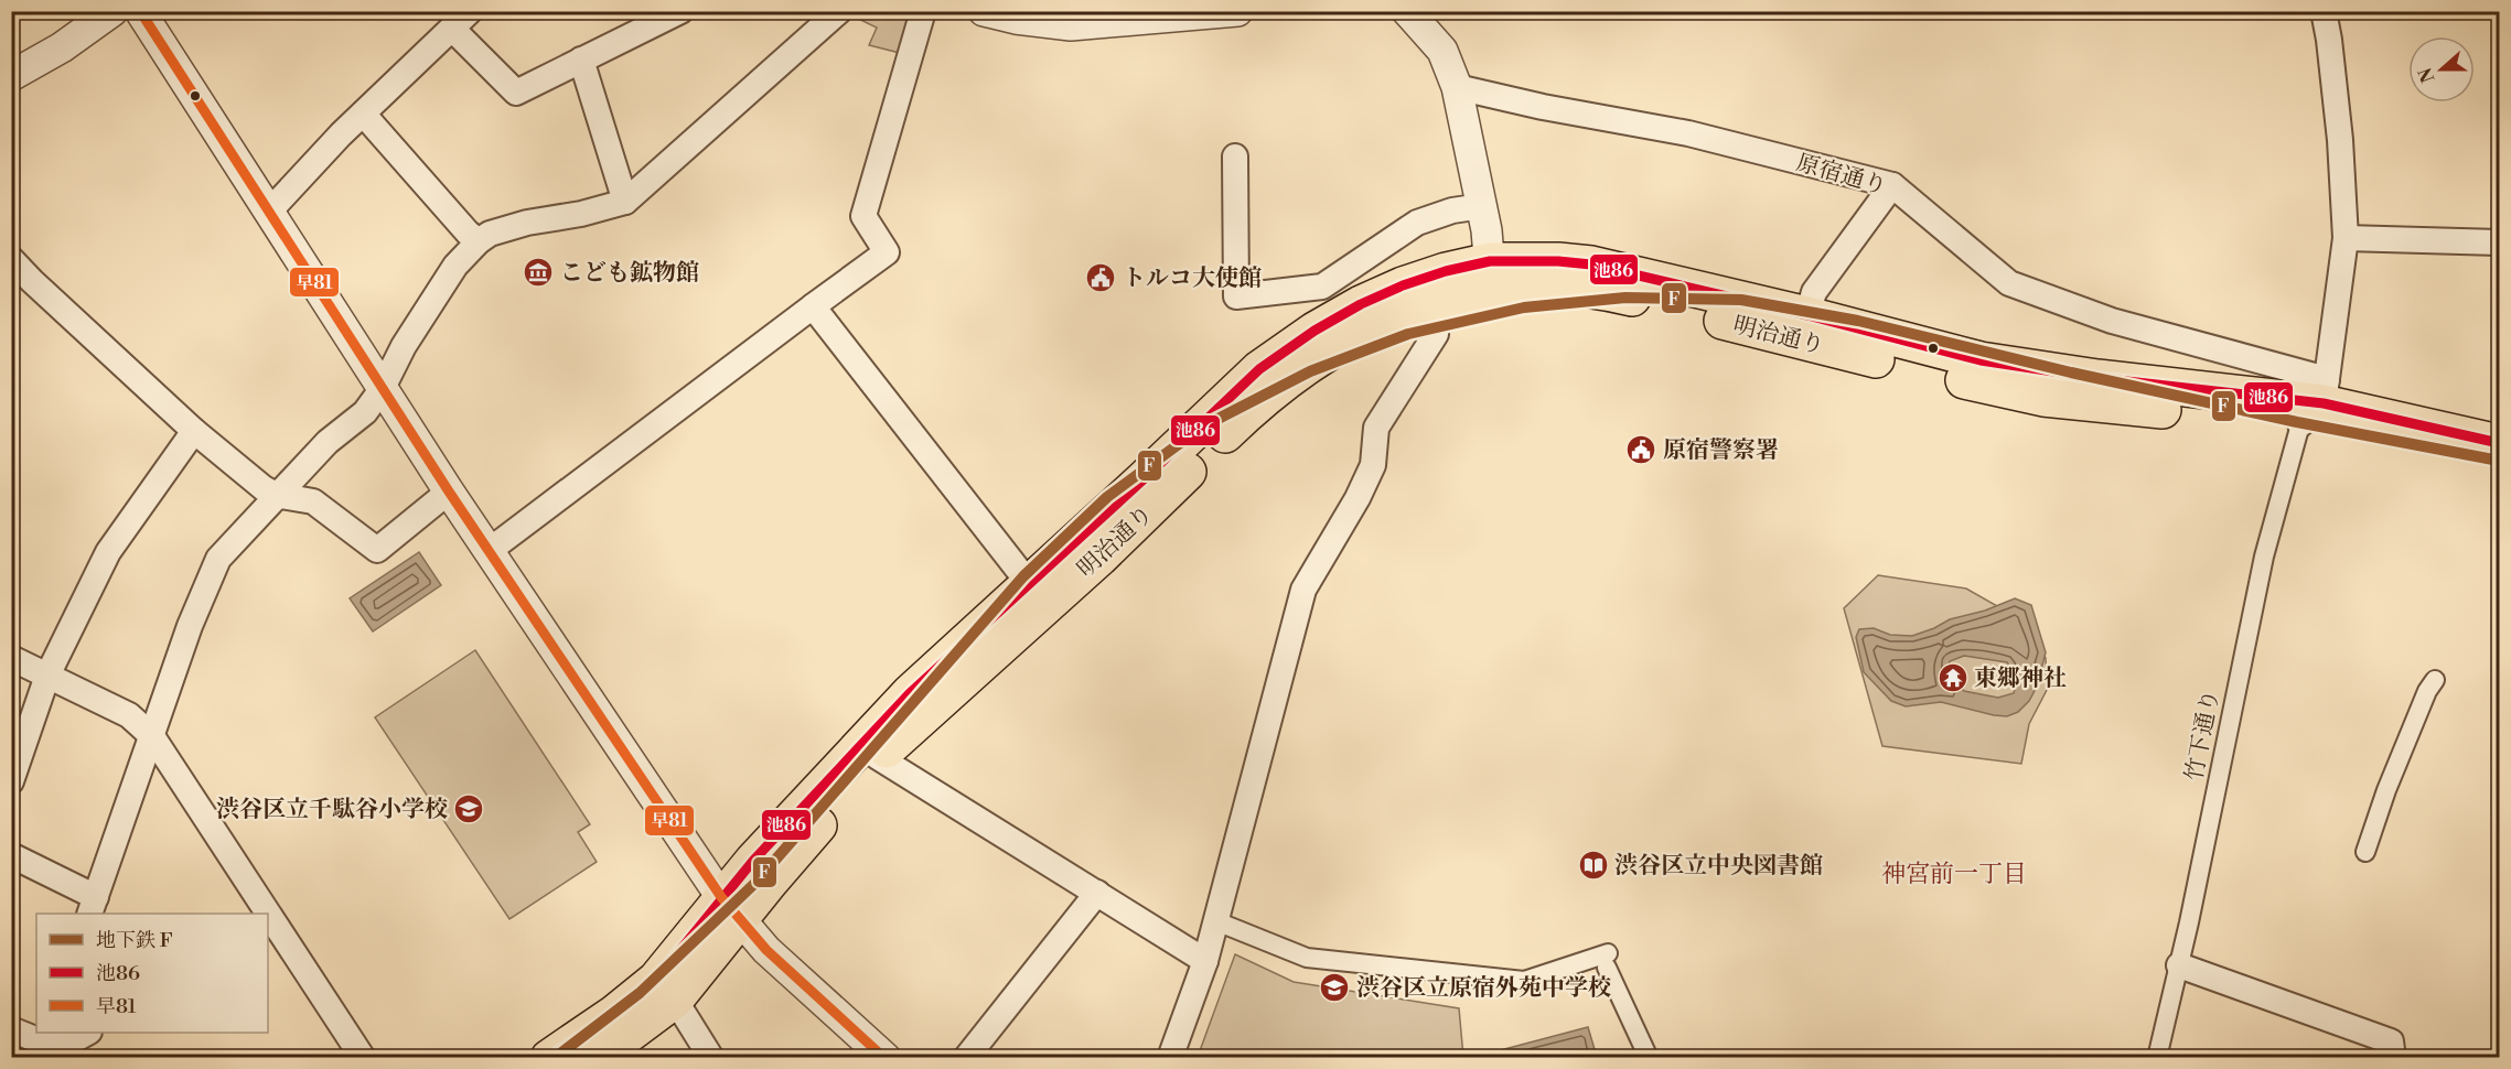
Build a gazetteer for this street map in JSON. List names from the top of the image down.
{
  "streets": {
    "main road": ["明治通り"],
    "street": ["原宿通り", "竹下通り"]
  },
  "crossings": [
    ["原宿通り", "明治通り"],
    ["原宿通り", "竹下通り"],
    ["明治通り", "竹下通り"]
  ],
  "districts": ["神宮前一丁目"],
  "places": {
    "museum": ["こども鉱物館"],
    "public building": ["トルコ大使館", "原宿警察署"],
    "temple": ["東郷神社"],
    "school or university": ["渋谷区立千駄谷小学校", "渋谷区立原宿外苑中学校"],
    "library": ["渋谷区立中央図書館"]
  },
  "lines": ["transit line 早81", "transit line 池86", "metro line F"],
  "legend": ["地下鉄 F", "池86", "早81"],
  "north": "left"
}
